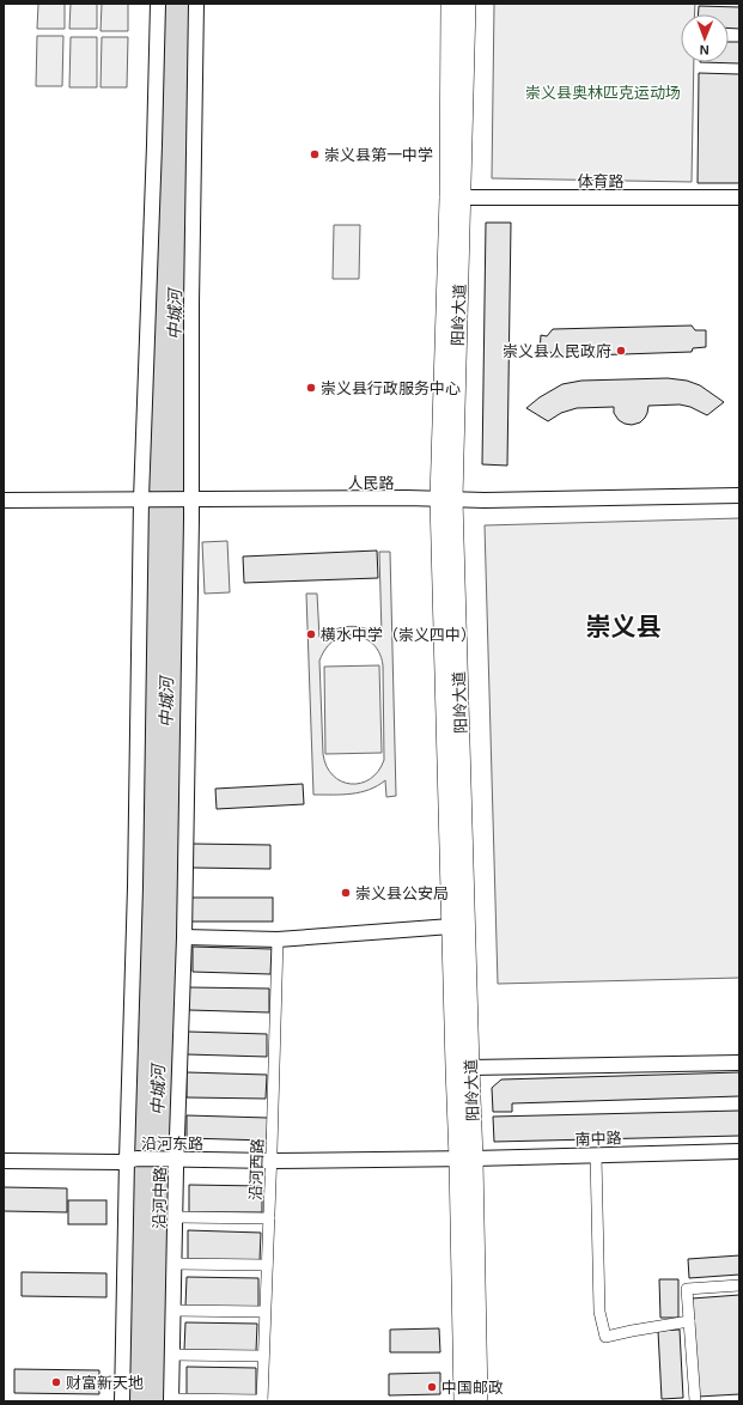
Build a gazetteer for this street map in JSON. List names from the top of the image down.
{
  "streets": {
    "main road": ["阳岭大道"],
    "street": [
      "体育路",
      "人民路",
      "南中路",
      "沿河东路",
      "沿河西路",
      "沿河中路"
    ]
  },
  "crossings": [
    ["体育路", "阳岭大道"],
    ["阳岭大道", "人民路"],
    ["阳岭大道", "南中路"],
    ["阳岭大道", "沿河东路"],
    ["人民路", "沿河中路"],
    ["南中路", "沿河东路"],
    ["沿河东路", "沿河西路"],
    ["沿河东路", "沿河中路"]
  ],
  "districts": ["崇义县"],
  "water": ["中城河"],
  "parks": ["崇义县奥林匹克运动场"],
  "places": [
    "崇义县第一中学",
    "崇义县人民政府",
    "崇义县行政服务中心",
    "横水中学（崇义四中）",
    "崇义县公安局",
    "财富新天地",
    "中国邮政"
  ],
  "north": "bottom"
}
